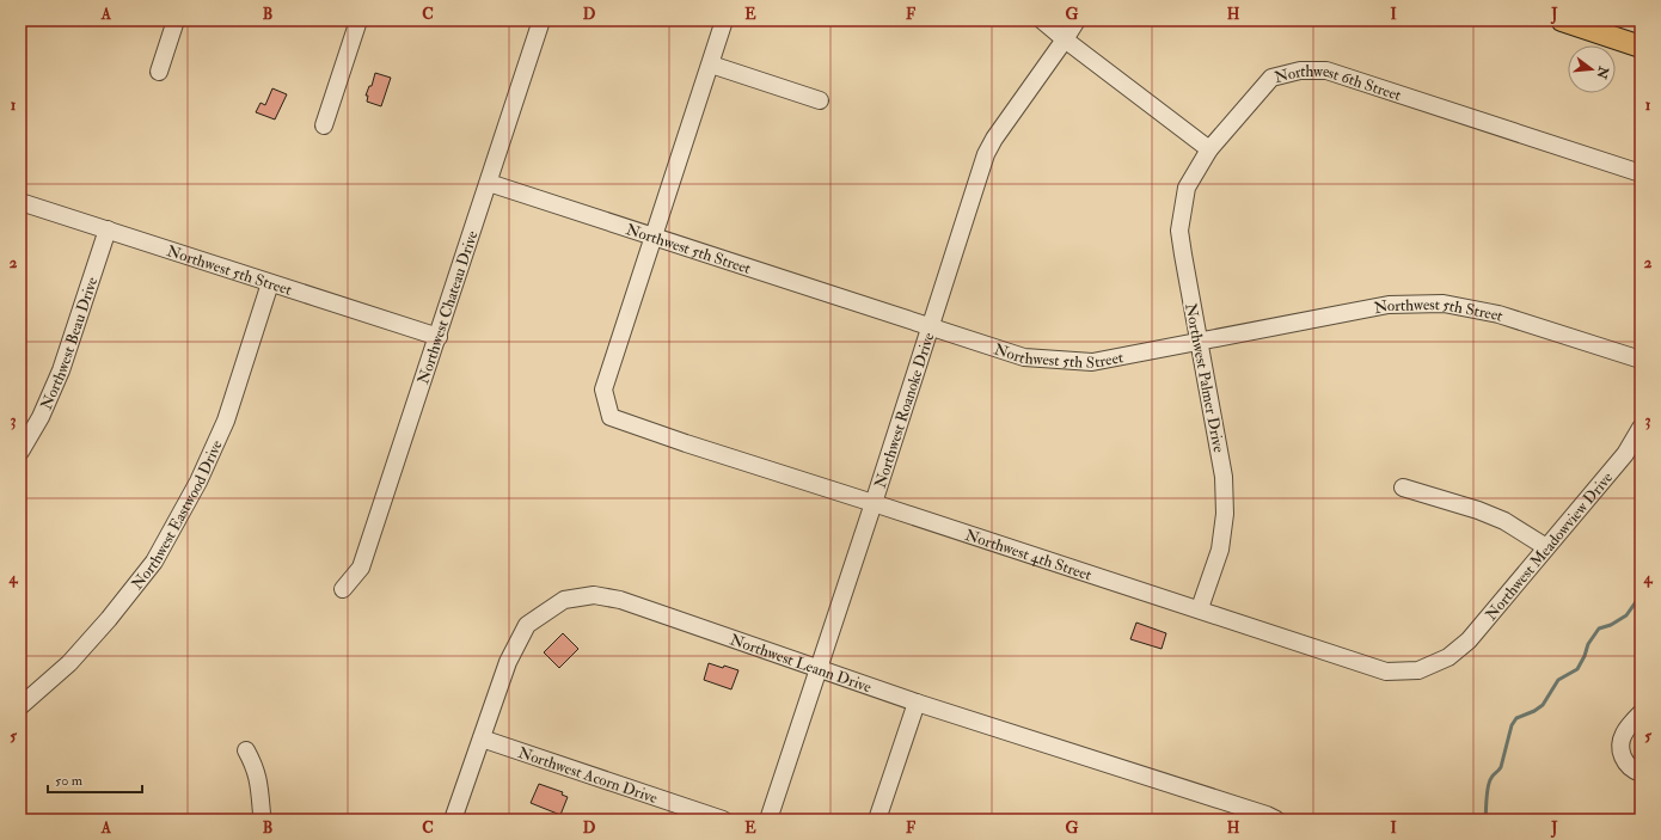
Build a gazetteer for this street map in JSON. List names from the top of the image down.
{
  "streets": {
    "street": [
      "Northwest 6th Street",
      "Northwest 5th Street",
      "Northwest Chateau Drive",
      "Northwest Beau Drive",
      "Northwest Palmer Drive",
      "Northwest Roanoke Drive",
      "Northwest Eastwood Drive",
      "Northwest Meadowview Drive",
      "Northwest 4th Street",
      "Northwest Leann Drive",
      "Northwest Acorn Drive"
    ]
  },
  "crossings": [
    ["Northwest 6th Street", "Northwest Palmer Drive"],
    ["Northwest 5th Street", "Northwest Chateau Drive"],
    ["Northwest 5th Street", "Northwest Beau Drive"],
    ["Northwest 5th Street", "Northwest Palmer Drive"],
    ["Northwest 5th Street", "Northwest Roanoke Drive"],
    ["Northwest 5th Street", "Northwest Eastwood Drive"],
    ["Northwest 5th Street", "Northwest 4th Street"],
    ["Northwest Palmer Drive", "Northwest 4th Street"],
    ["Northwest Roanoke Drive", "Northwest 4th Street"],
    ["Northwest Roanoke Drive", "Northwest Leann Drive"],
    ["Northwest Meadowview Drive", "Northwest 4th Street"],
    ["Northwest Leann Drive", "Northwest Acorn Drive"]
  ],
  "scale_bar": "50 m",
  "north": "right",
  "grid": {
    "columns": [
      "A",
      "B",
      "C",
      "D",
      "E",
      "F",
      "G",
      "H",
      "I",
      "J"
    ],
    "rows": [
      "1",
      "2",
      "3",
      "4",
      "5"
    ]
  }
}
